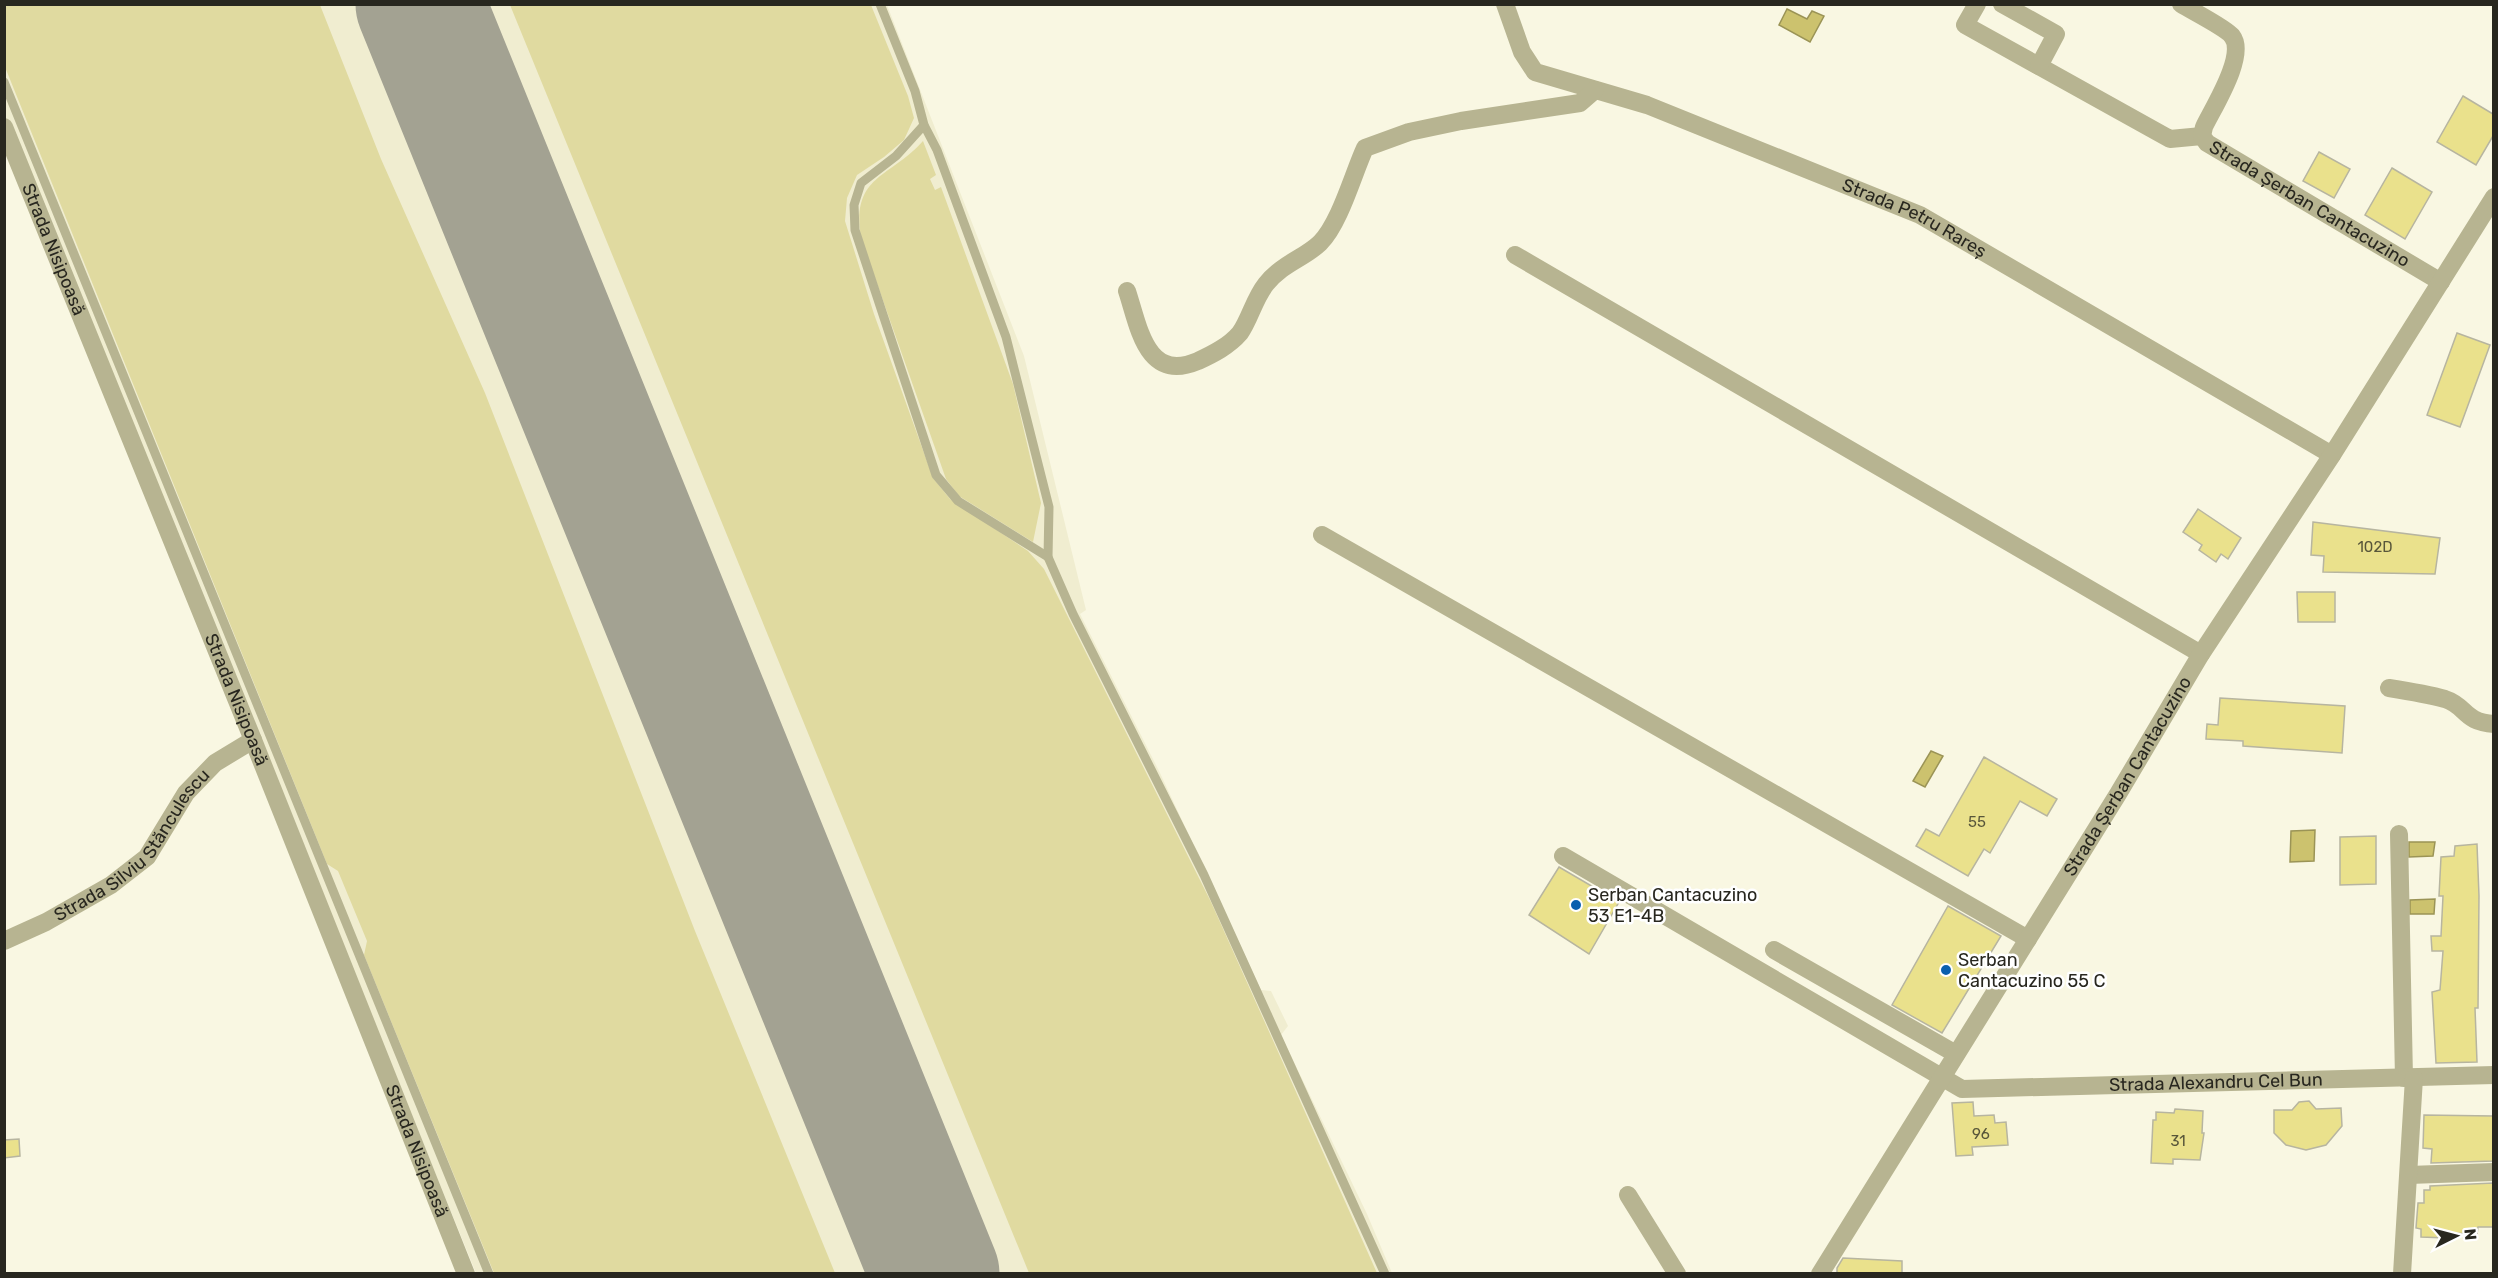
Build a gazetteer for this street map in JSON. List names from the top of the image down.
{
  "streets": {
    "street": [
      "Strada Șerban Cantacuzino",
      "Strada Petru Rareș",
      "Strada Nisipoasă",
      "Strada Silviu Stănculescu",
      "Strada Alexandru Cel Bun"
    ]
  },
  "crossings": [
    ["Strada Șerban Cantacuzino", "Strada Petru Rareș"],
    ["Strada Șerban Cantacuzino", "Strada Alexandru Cel Bun"],
    ["Strada Nisipoasă", "Strada Silviu Stănculescu"]
  ],
  "places": ["Serban Cantacuzino 53 E1-4B", "Serban Cantacuzino 55 C"],
  "house_numbers": [
    "102D",
    "55",
    "96",
    "31"
  ],
  "north": "right"
}
